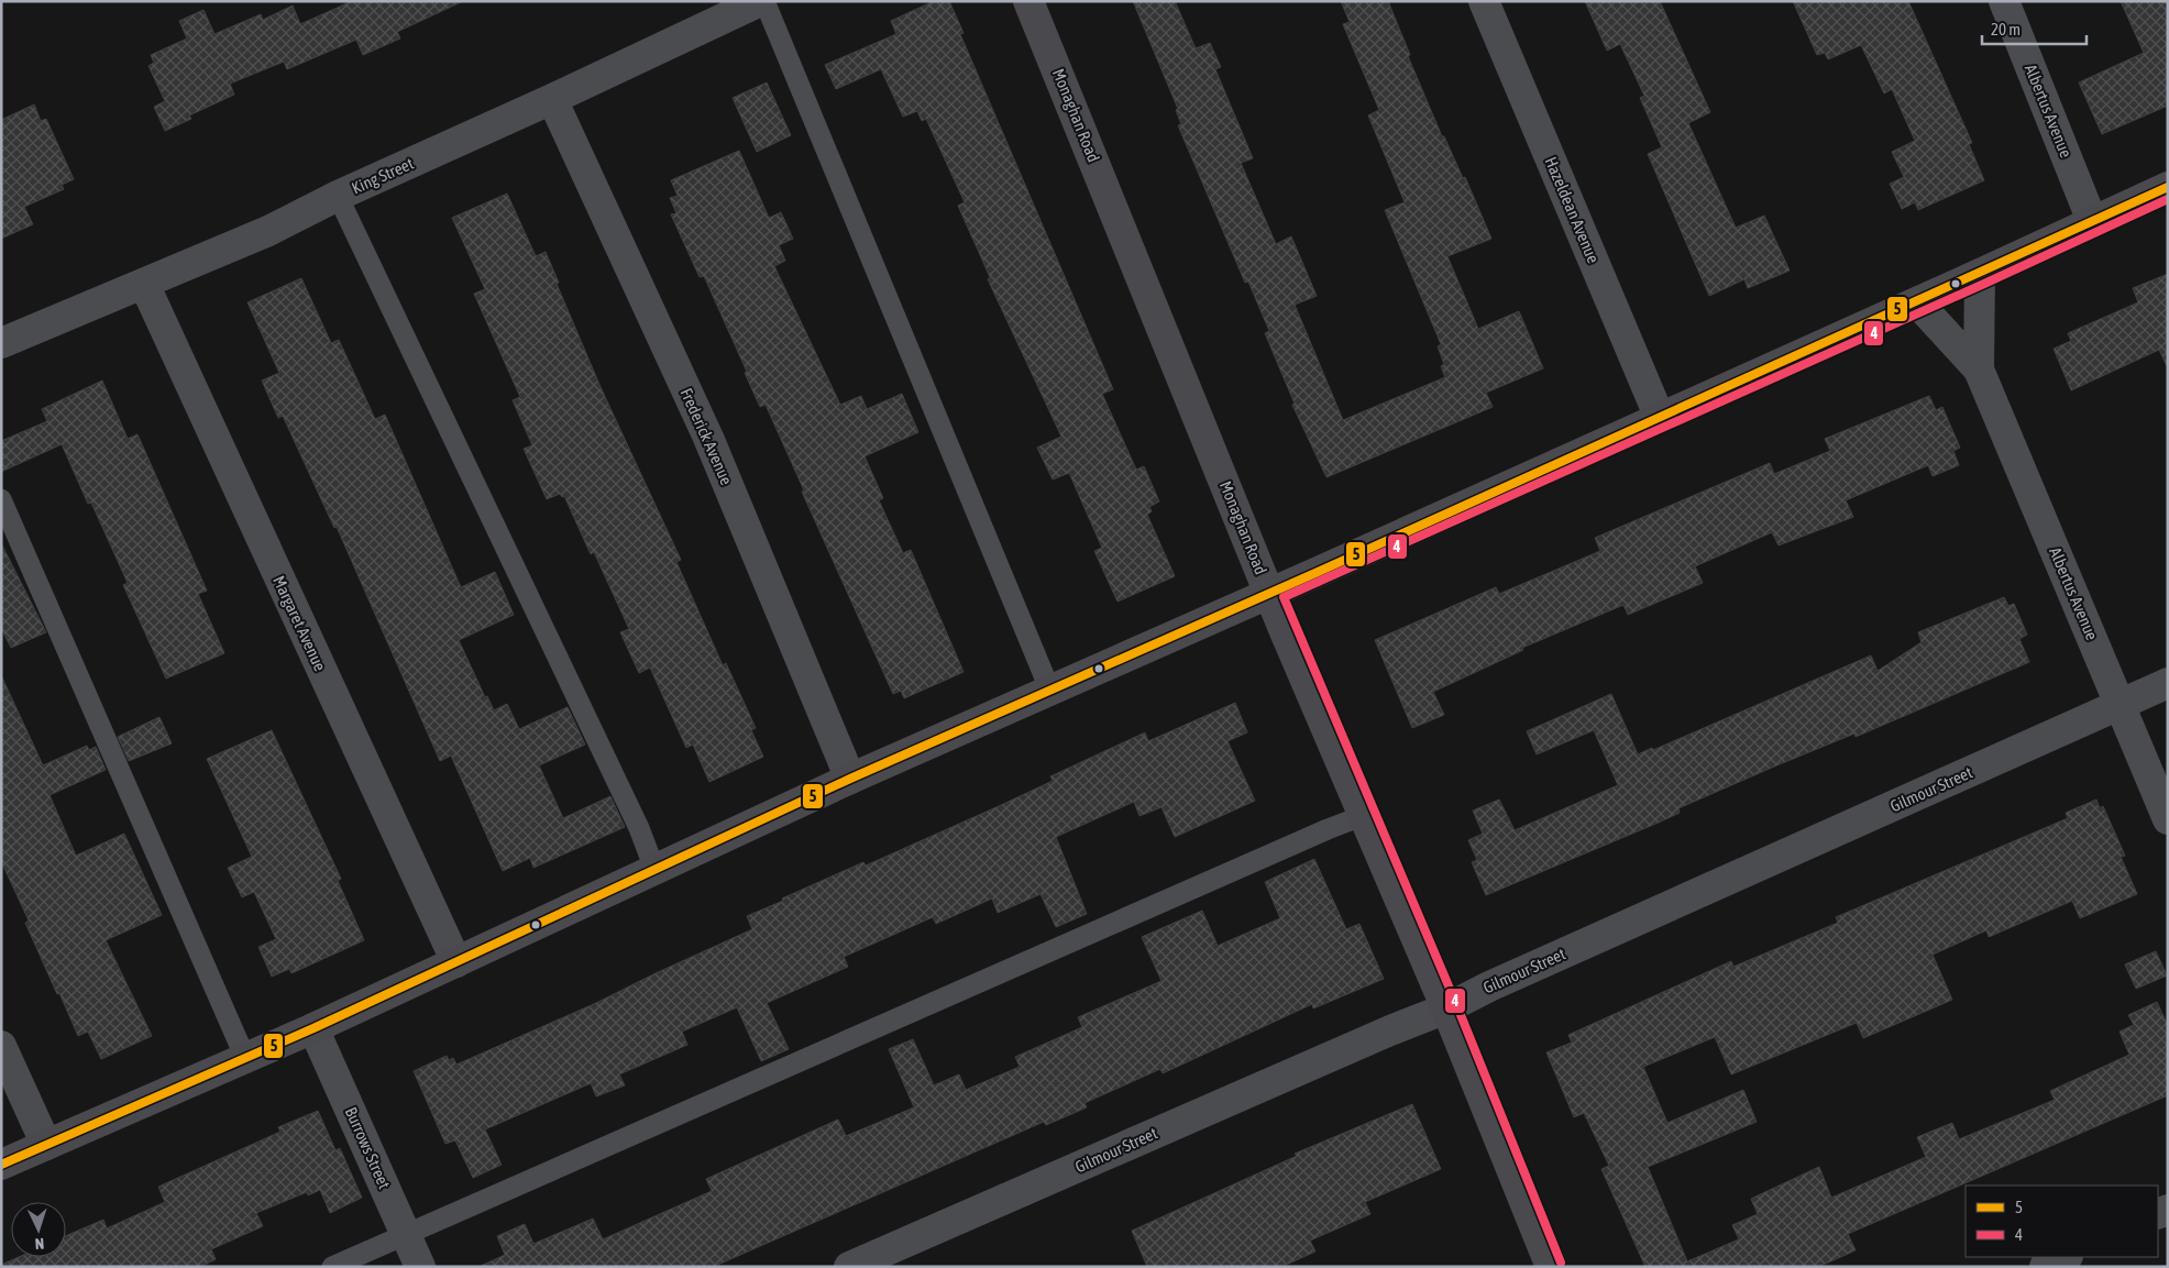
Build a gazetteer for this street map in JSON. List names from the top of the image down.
{
  "streets": {
    "main road": ["Monaghan Road"],
    "street": [
      "Albertus Avenue",
      "King Street",
      "Hazeldean Avenue",
      "Frederick Avenue",
      "Margaret Avenue",
      "Gilmour Street",
      "Burrows Street"
    ]
  },
  "crossings": [
    ["Albertus Avenue", "Gilmour Street"],
    ["Monaghan Road", "Gilmour Street"],
    ["King Street", "Frederick Avenue"],
    ["King Street", "Margaret Avenue"]
  ],
  "lines": ["transit line 5", "transit line 4"],
  "legend": ["5", "4"],
  "scale_bar": "20 m",
  "north": "bottom"
}
